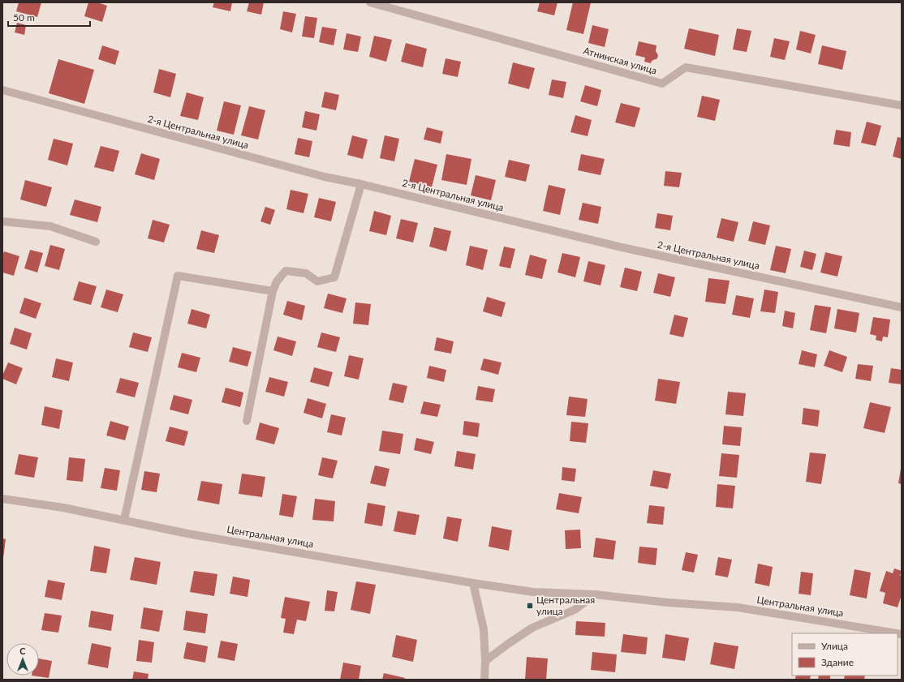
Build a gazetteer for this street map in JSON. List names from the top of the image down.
{
  "streets": {
    "street": ["Атнинская улица", "2-я Центральная улица", "Центральная улица"]
  },
  "places": {
    "transit": ["Центральная улица"]
  },
  "legend": ["Улица", "Здание"],
  "scale_bar": "50 m",
  "north": "top"
}
